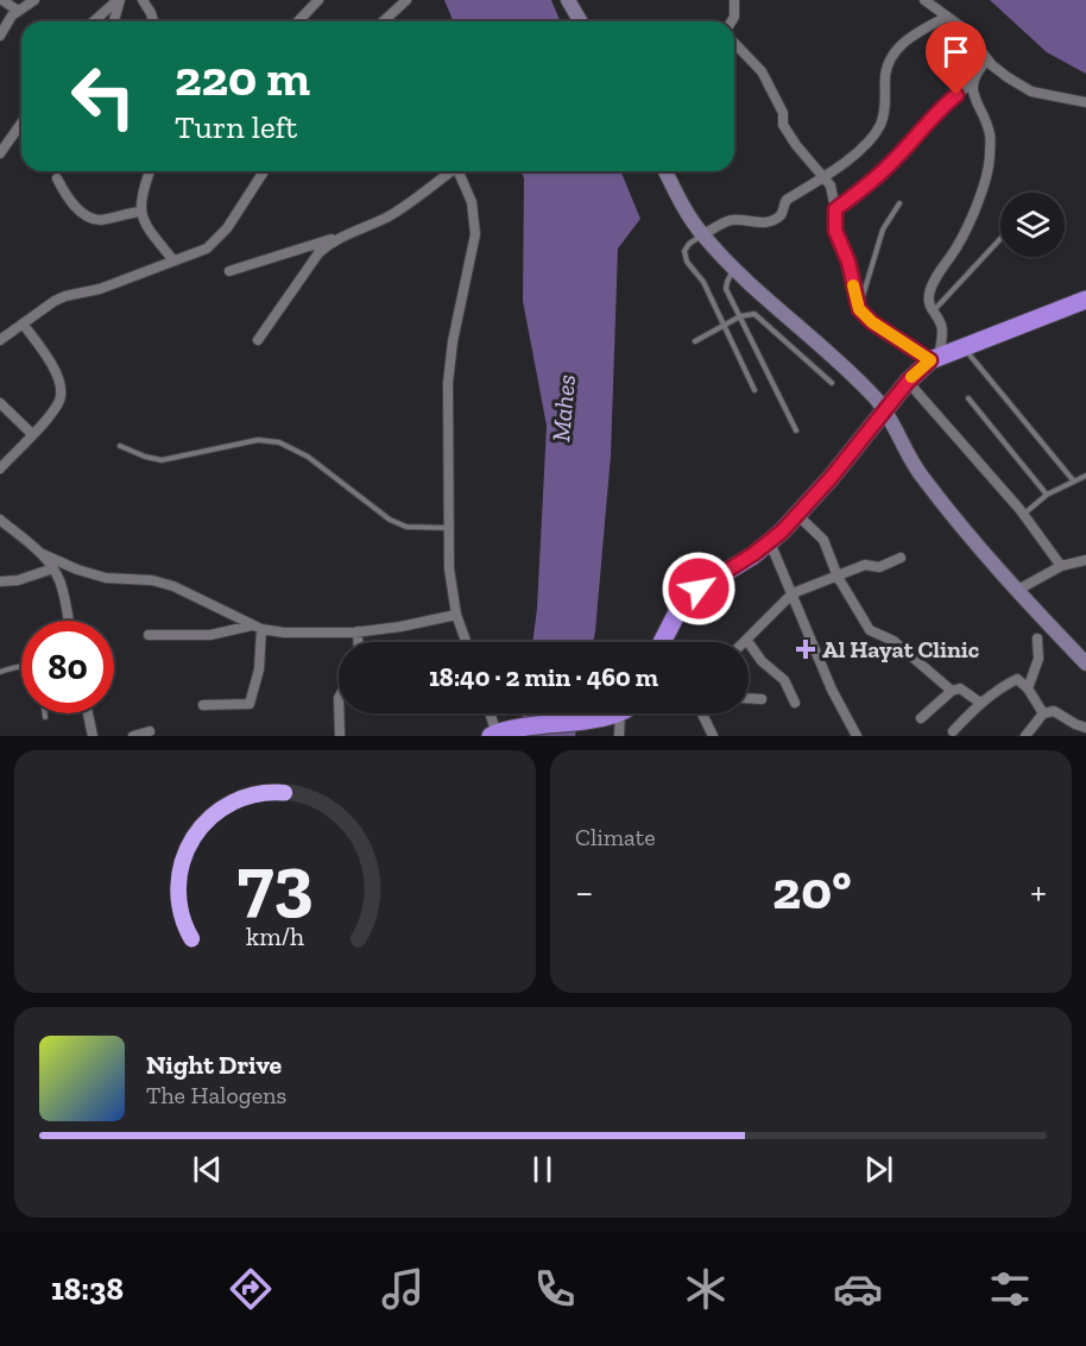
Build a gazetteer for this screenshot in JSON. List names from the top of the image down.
{
  "water": ["Mahes"],
  "places": {
    "health": ["Al Hayat Clinic"]
  },
  "page": {
    "turn": ["220 m", "Turn left"],
    "limit": "80",
    "trip": "18:40 · 2 min · 460 m",
    "tile": "Climate",
    "heat": ["−", "20°", "+"],
    "song": ["Night Drive", "The Halogens"],
    "tabs": "18:38",
    "gauge": ["73", "km/h"]
  }
}
